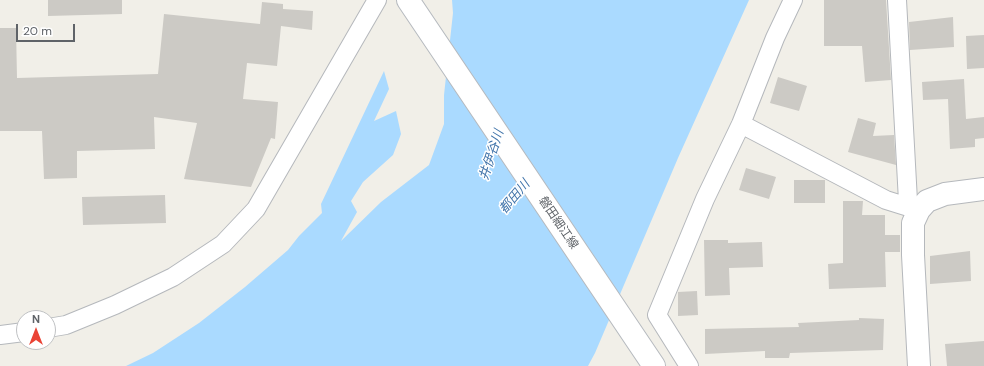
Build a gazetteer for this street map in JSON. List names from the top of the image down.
{
  "streets": {
    "main road": ["磐田細江線"]
  },
  "water": ["井伊谷川", "都田川"],
  "scale_bar": "20 m",
  "north": "top"
}
